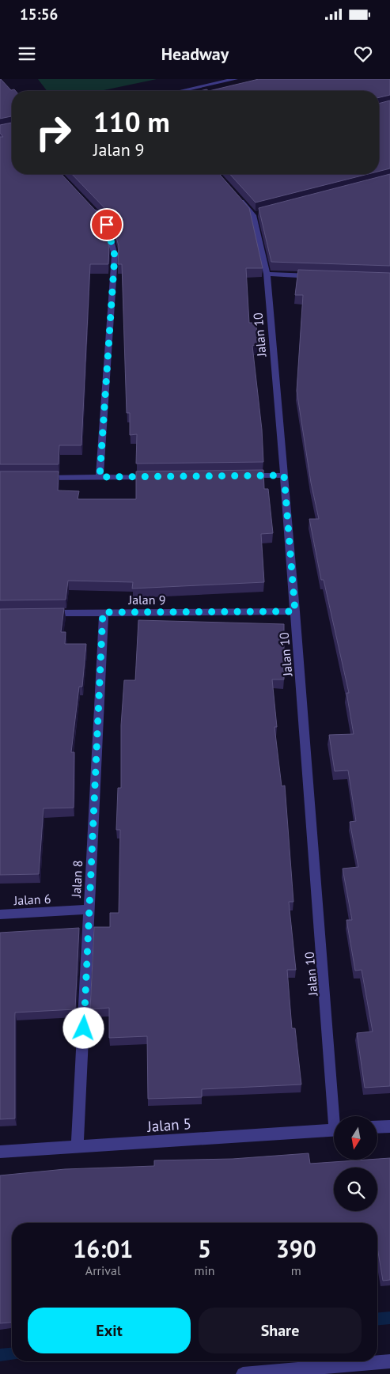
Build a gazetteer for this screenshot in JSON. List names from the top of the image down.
{
  "streets": {
    "street": [
      "Jalan 10",
      "Jalan 9",
      "Jalan 8",
      "Jalan 6",
      "Jalan 5"
    ]
  },
  "crossings": [
    ["Jalan 10", "Jalan 9"],
    ["Jalan 9", "Jalan 8"],
    ["Jalan 8", "Jalan 6"],
    ["Jalan 8", "Jalan 5"]
  ],
  "north": "bottom",
  "page": {
    "status": "15:56",
    "header": "Headway",
    "turn": ["110 m", "Jalan 9"],
    "eta": [
      "16:01",
      "Arrival",
      "5",
      "min",
      "390",
      "m"
    ],
    "buttons": ["Exit", "Share"]
  }
}
